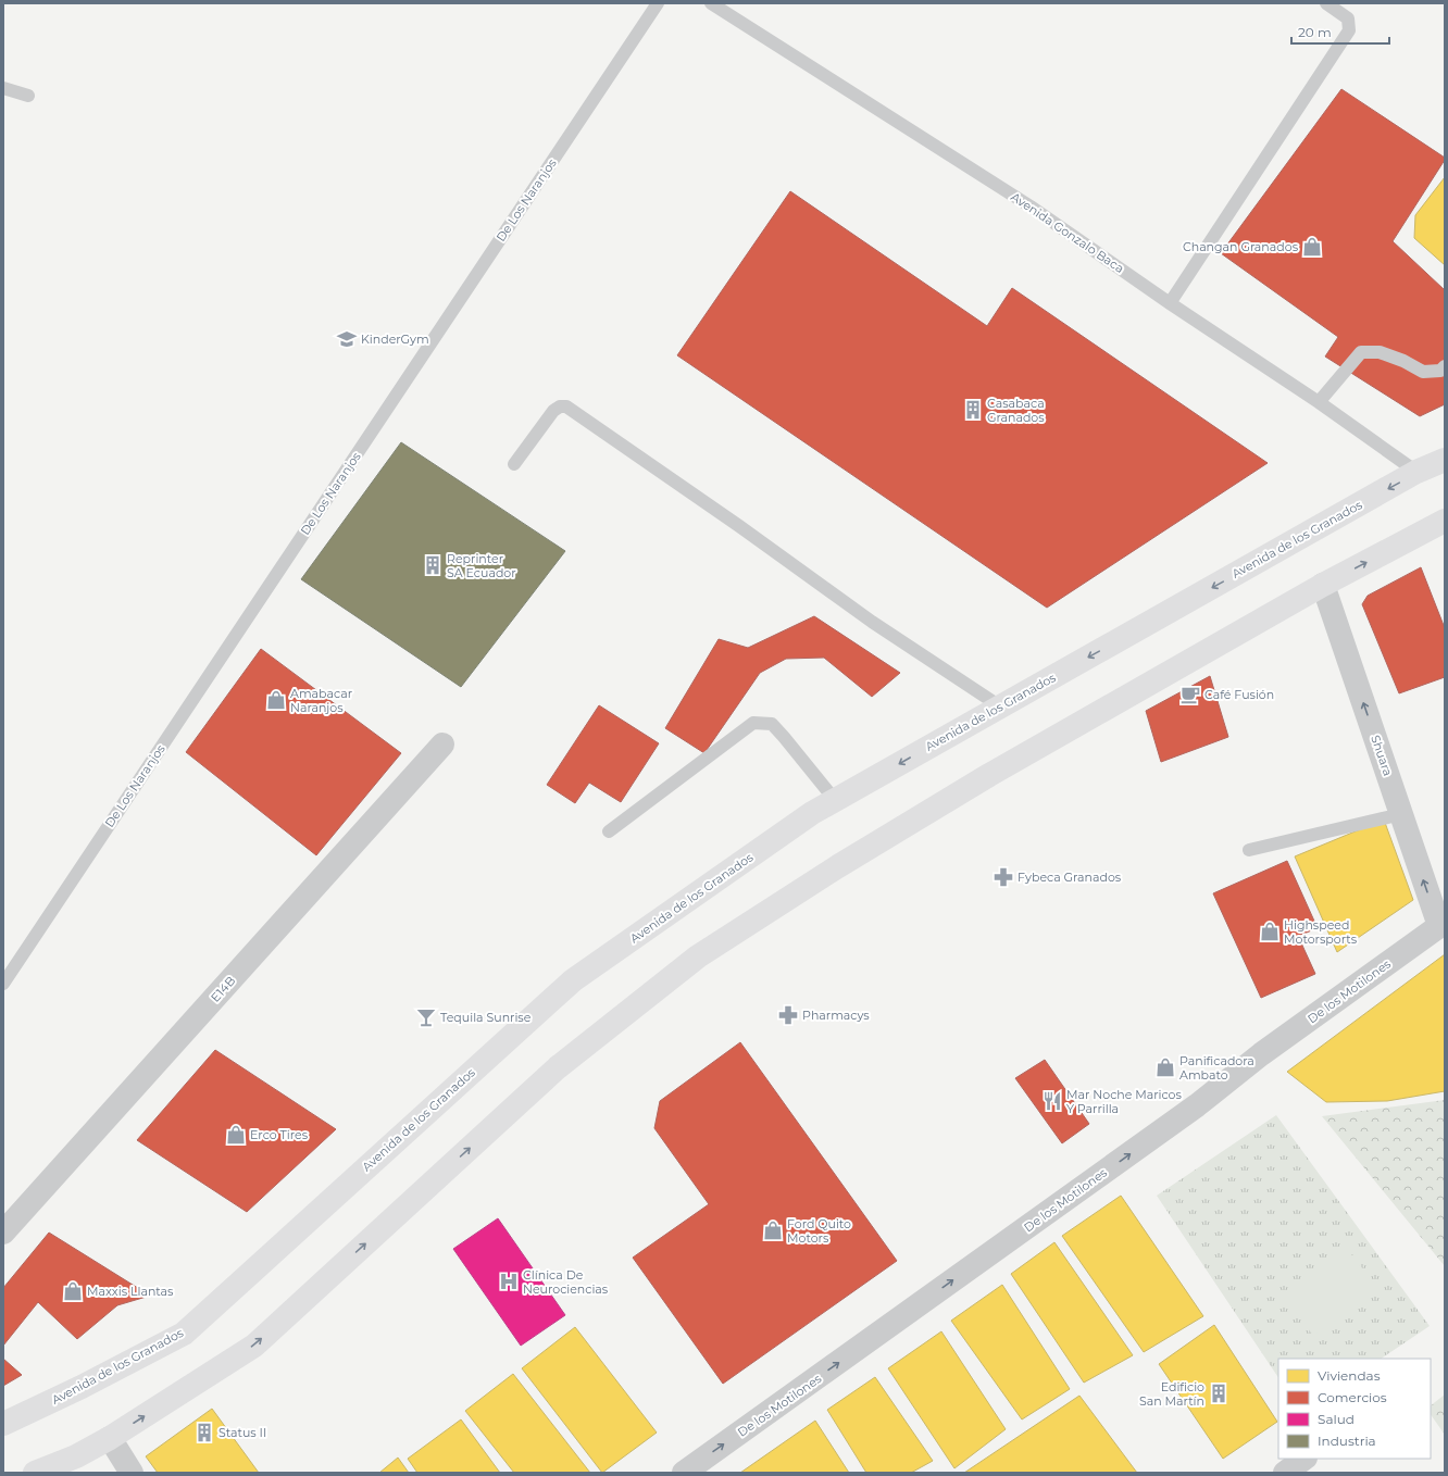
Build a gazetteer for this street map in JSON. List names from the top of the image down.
{
  "streets": {
    "main road": ["Avenida de los Granados"],
    "street": ["Shuara", "E14B", "De los Motilones"],
    "lane": ["De Los Naranjos", "Avenida Gonzalo Baca"]
  },
  "crossings": [
    ["Avenida Gonzalo Baca", "Avenida de los Granados"],
    ["Shuara", "De los Motilones"]
  ],
  "one_way": ["Shuara", "De los Motilones"],
  "places": {
    "shop": [
      "Changan Granados",
      "Amabacar Naranjos",
      "Highspeed Motorsports",
      "Panificadora Ambato",
      "Erco Tires",
      "Ford Quito Motors",
      "Maxxis Llantas"
    ],
    "school or university": ["KinderGym"],
    "building": [
      "Casabaca Granados",
      "Reprinter SA Ecuador",
      "Edificio San Martín",
      "Status II"
    ],
    "cafe": ["Café Fusión"],
    "pharmacy": ["Fybeca Granados", "Pharmacys"],
    "bar": ["Tequila Sunrise"],
    "restaurant": ["Mar Noche Maricos Y Parrilla"],
    "hospital": ["Clínica De Neurociencias"]
  },
  "legend": [
    "Viviendas",
    "Comercios",
    "Salud",
    "Industria"
  ],
  "scale_bar": "20 m"
}
